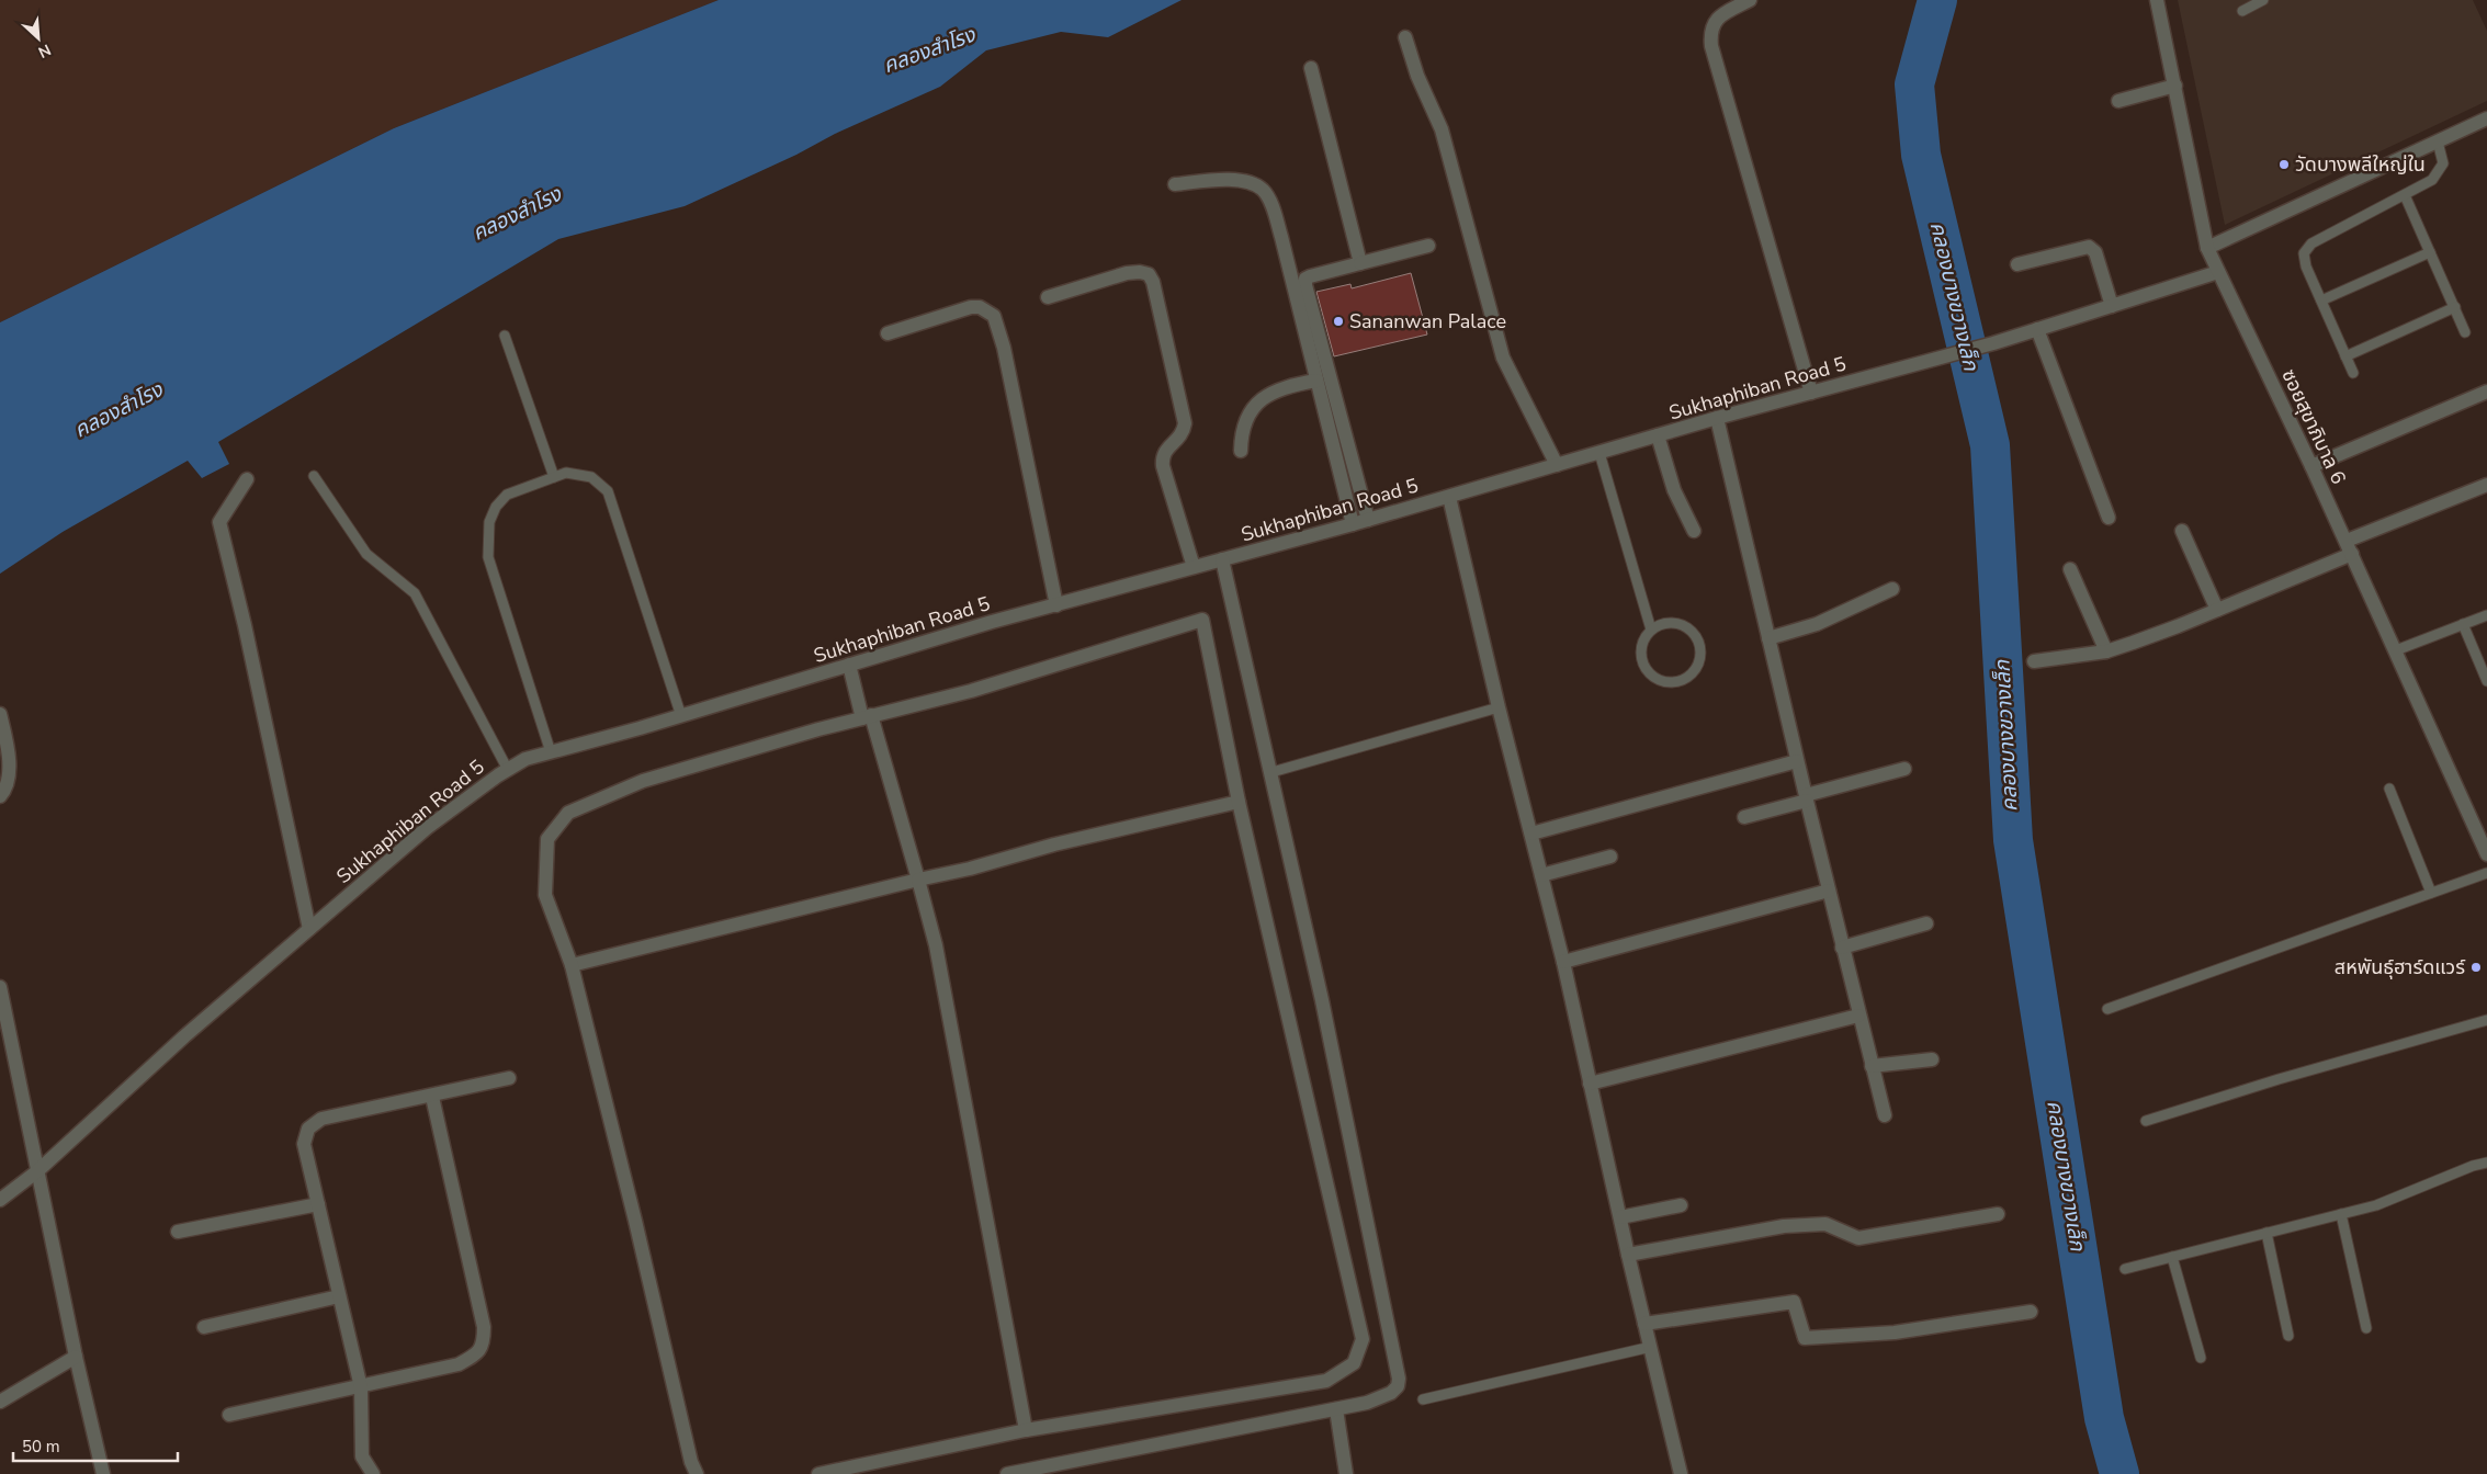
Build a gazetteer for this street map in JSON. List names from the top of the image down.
{
  "streets": {
    "street": ["Sukhaphiban Road 5", "ซอยสุขาภิบาล 6"]
  },
  "crossings": [
    ["Sukhaphiban Road 5", "ซอยสุขาภิบาล 6"]
  ],
  "water": ["คลองสำโรง", "คลองบางขวางเล็ก"],
  "places": ["วัดบางพลีใหญ่ใน", "Sananwan Palace", "สหพันธุ์ฮาร์ดแวร์"],
  "scale_bar": "50 m",
  "north": "bottom right"
}
